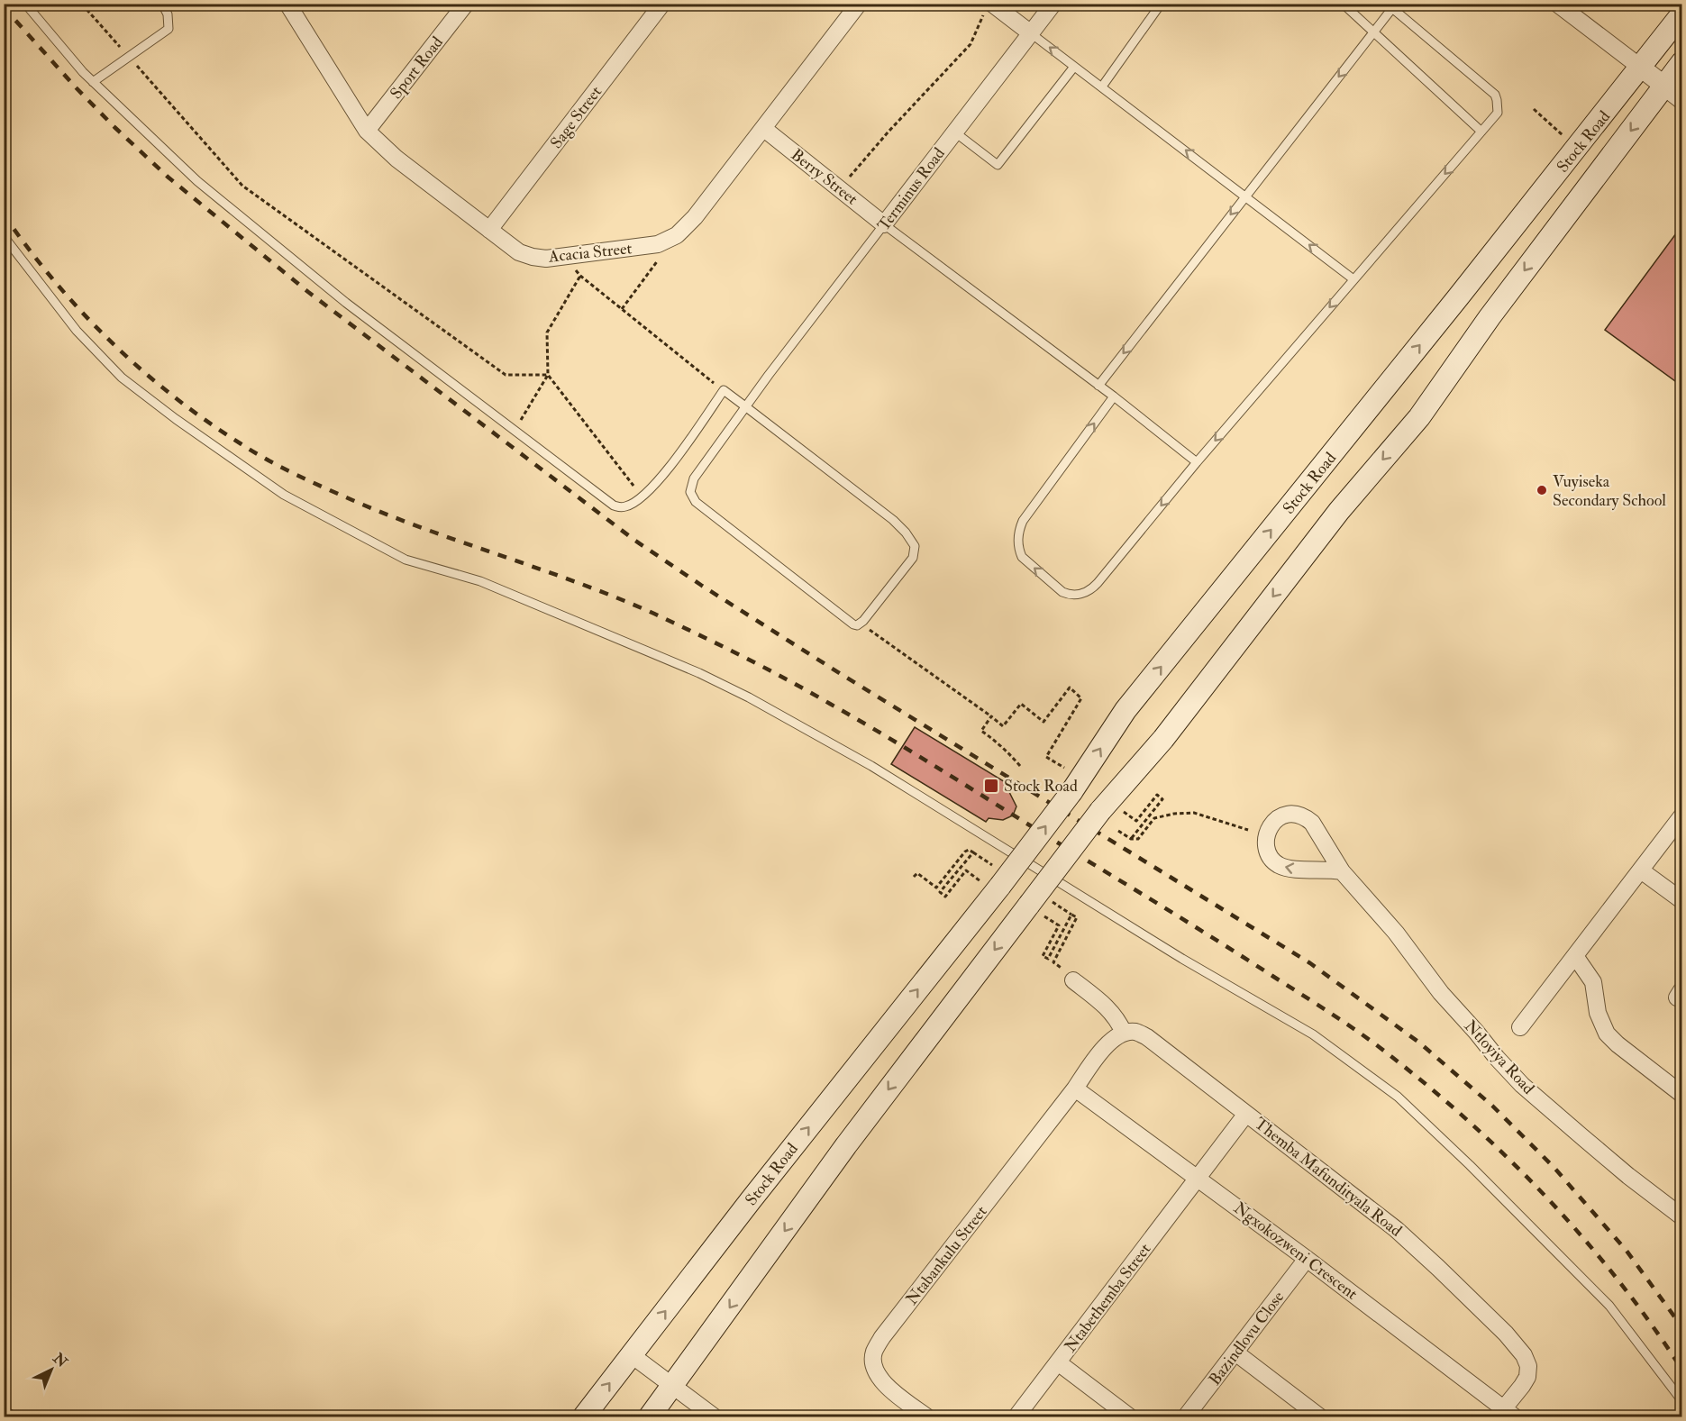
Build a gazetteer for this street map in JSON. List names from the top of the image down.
{
  "streets": {
    "main road": ["Stock Road"],
    "street": [
      "Sport Road",
      "Sage Street",
      "Berry Street",
      "Terminus Road",
      "Acacia Street",
      "Ntloyiya Road",
      "Themba Mafundityala Road",
      "Ngxokozweni Crescent",
      "Ntabankulu Street",
      "Ntabethemba Street",
      "Bazindlovu Close"
    ]
  },
  "crossings": [
    ["Sport Road", "Acacia Street"],
    ["Sage Street", "Acacia Street"],
    ["Berry Street", "Terminus Road"],
    ["Berry Street", "Acacia Street"],
    ["Themba Mafundityala Road", "Ngxokozweni Crescent"],
    ["Themba Mafundityala Road", "Ntabethemba Street"],
    ["Ngxokozweni Crescent", "Ntabankulu Street"],
    ["Ngxokozweni Crescent", "Ntabethemba Street"],
    ["Ngxokozweni Crescent", "Bazindlovu Close"]
  ],
  "places": {
    "other": ["Vuyiseka Secondary School"],
    "transit": ["Stock Road"]
  },
  "north": "top right"
}
